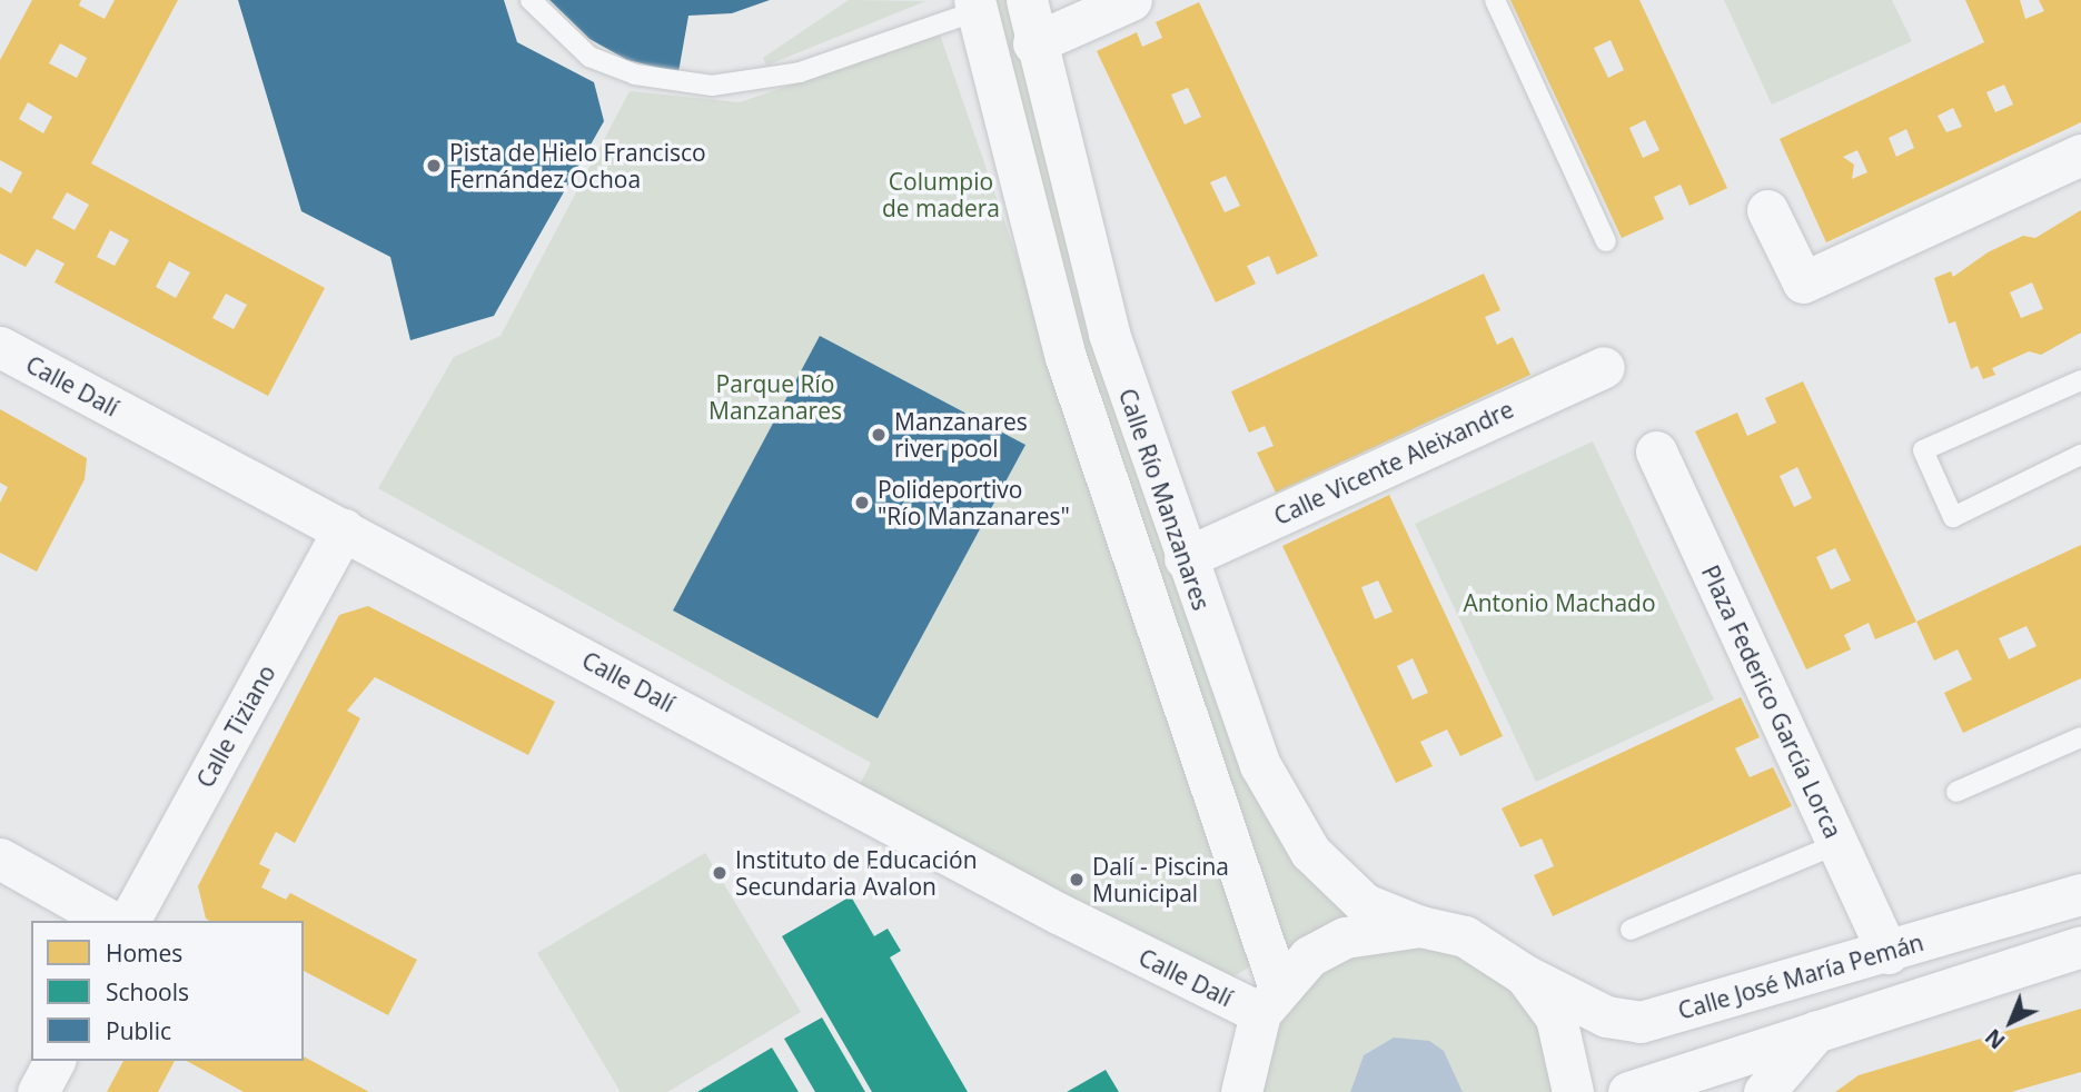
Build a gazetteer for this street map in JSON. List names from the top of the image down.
{
  "streets": {
    "street": [
      "Calle Dalí",
      "Calle Vicente Aleixandre",
      "Calle Río Manzanares",
      "Plaza Federico García Lorca",
      "Calle Tiziano",
      "Calle José María Pemán"
    ]
  },
  "crossings": [
    ["Calle Dalí", "Calle Río Manzanares"],
    ["Calle Dalí", "Calle Tiziano"],
    ["Calle Vicente Aleixandre", "Calle Río Manzanares"],
    ["Plaza Federico García Lorca", "Calle José María Pemán"]
  ],
  "parks": ["Columpio de madera", "Parque Río Manzanares", "Antonio Machado"],
  "places": [
    "Pista de Hielo Francisco Fernández Ochoa",
    "Manzanares river pool",
    "Polideportivo \"Río Manzanares\"",
    "Instituto de Educación Secundaria Avalon",
    "Dalí - Piscina Municipal"
  ],
  "legend": ["Homes", "Schools", "Public"],
  "north": "bottom left"
}
